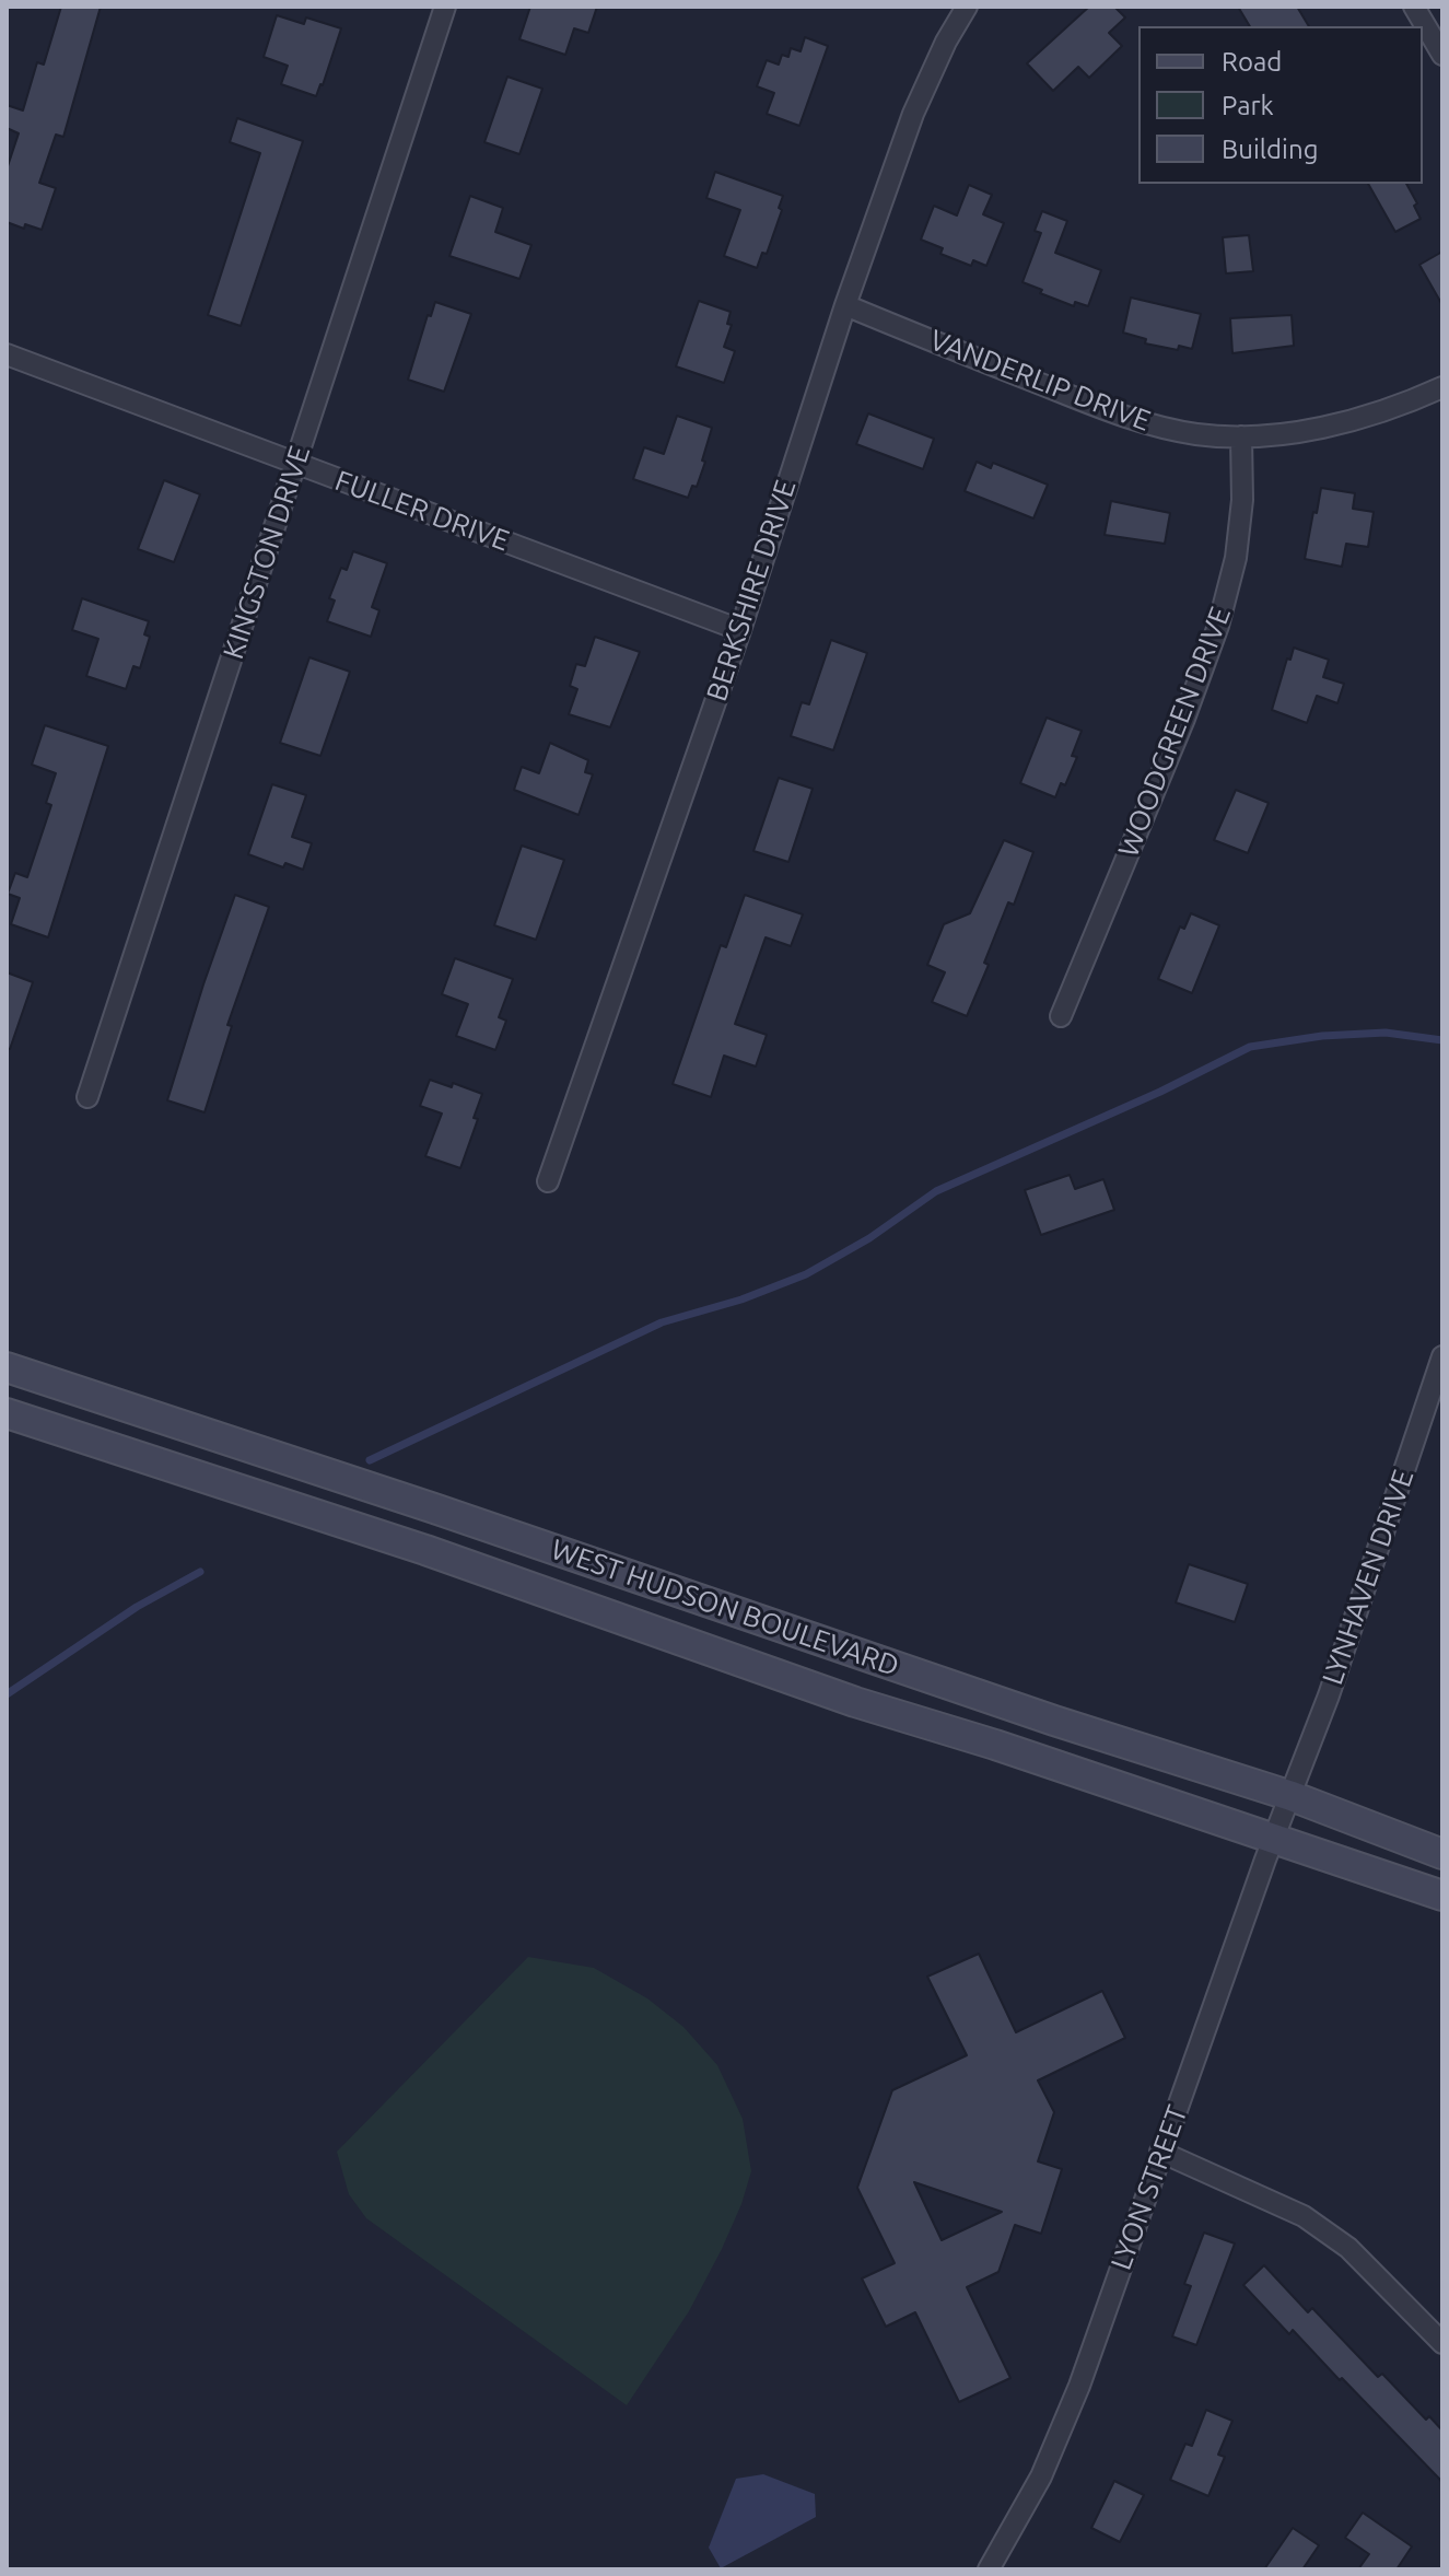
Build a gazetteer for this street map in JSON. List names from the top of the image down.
{
  "streets": {
    "main road": ["WEST HUDSON BOULEVARD"],
    "street": [
      "VANDERLIP DRIVE",
      "FULLER DRIVE",
      "KINGSTON DRIVE",
      "BERKSHIRE DRIVE",
      "WOODGREEN DRIVE",
      "LYNHAVEN DRIVE",
      "LYON STREET"
    ]
  },
  "crossings": [
    ["VANDERLIP DRIVE", "BERKSHIRE DRIVE"],
    ["VANDERLIP DRIVE", "WOODGREEN DRIVE"],
    ["FULLER DRIVE", "KINGSTON DRIVE"],
    ["FULLER DRIVE", "BERKSHIRE DRIVE"],
    ["LYNHAVEN DRIVE", "WEST HUDSON BOULEVARD"],
    ["LYNHAVEN DRIVE", "LYON STREET"],
    ["WEST HUDSON BOULEVARD", "LYON STREET"]
  ],
  "legend": ["Road", "Park", "Building"]
}
